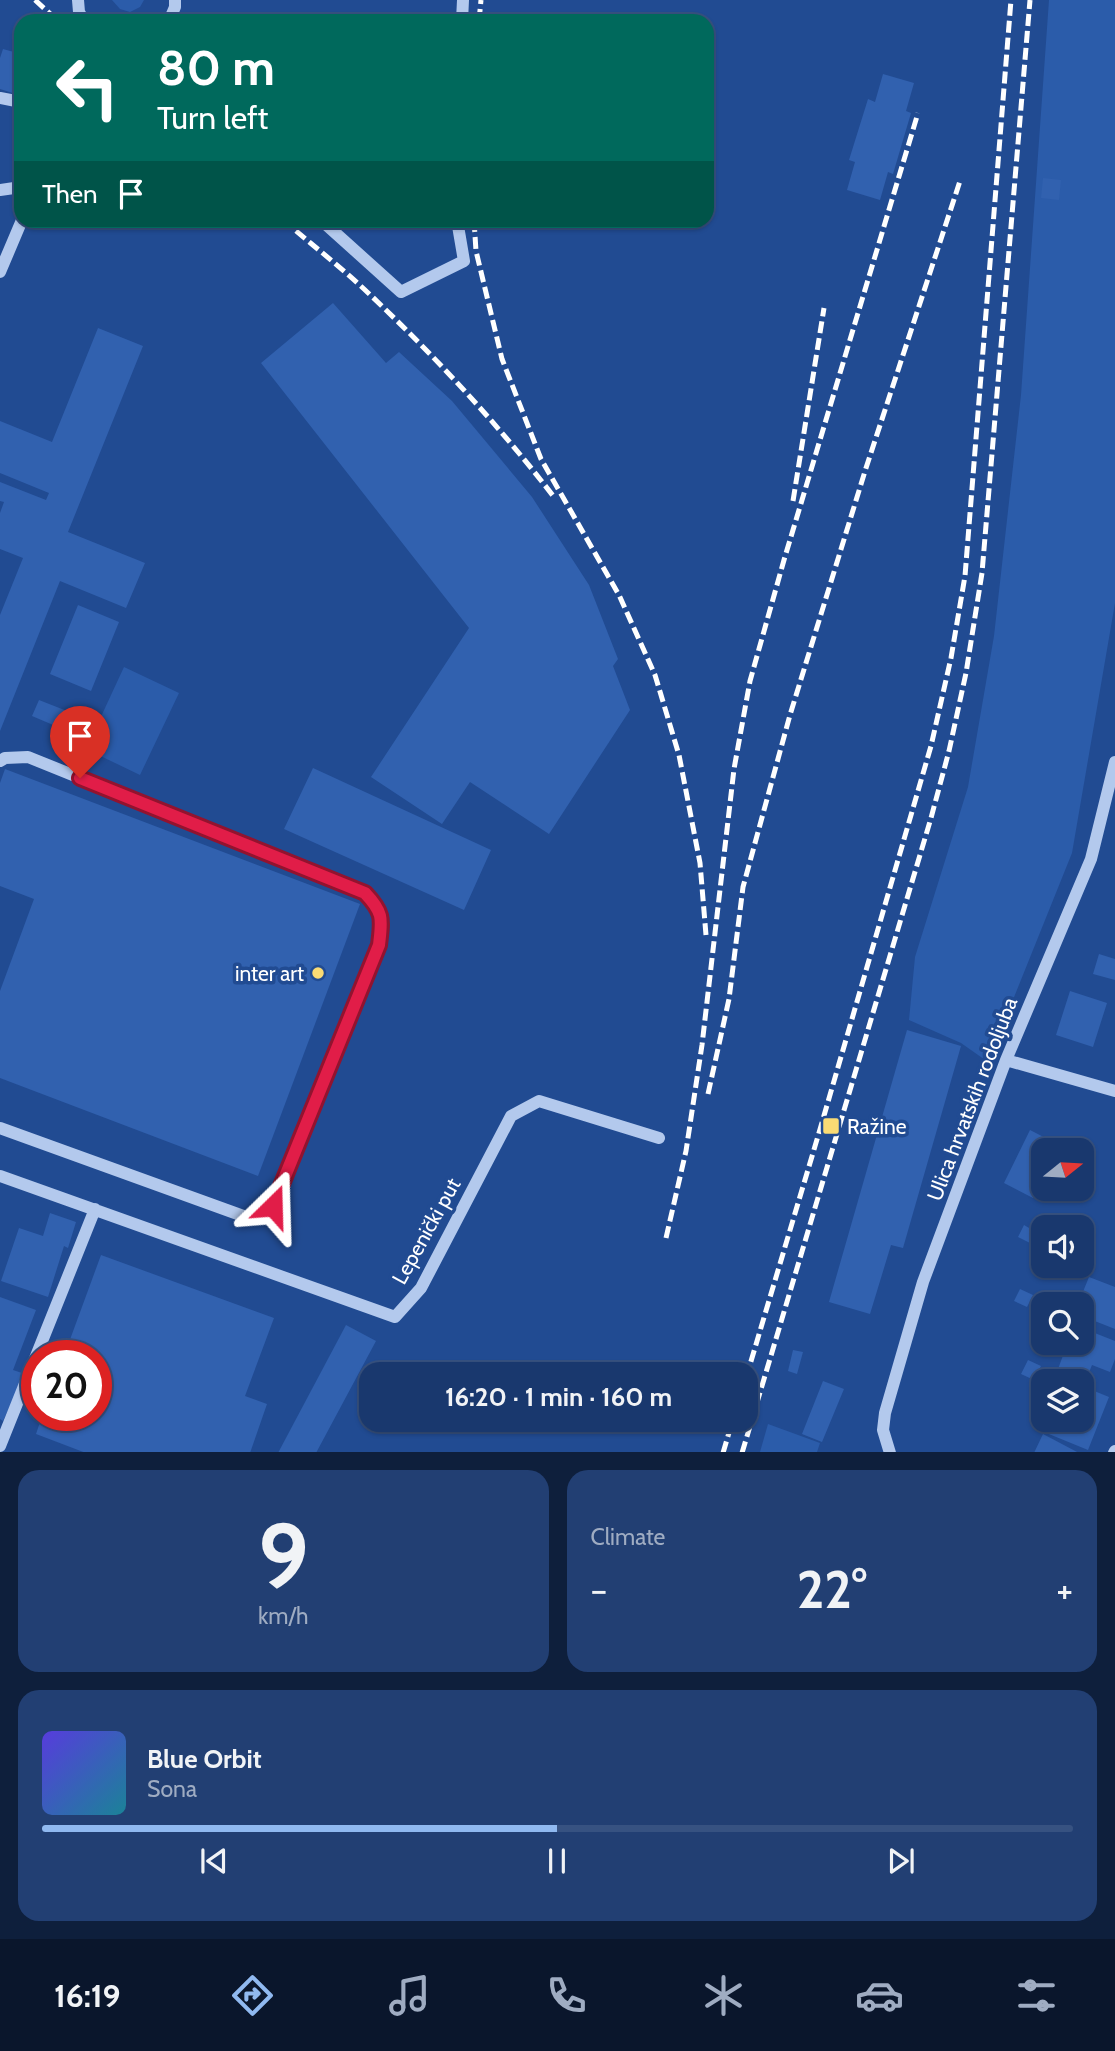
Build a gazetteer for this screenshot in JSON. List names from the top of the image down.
{
  "streets": {
    "street": ["Ulica hrvatskih rodoljuba", "Lepenički put"]
  },
  "places": {
    "other": ["inter art"],
    "transit": ["Ražine"]
  },
  "north": "right",
  "page": {
    "turn": ["80 m", "Turn left"],
    "then": "Then",
    "limit": "20",
    "trip": "16:20 · 1 min · 160 m",
    "tile": [
      ["9", "km/h"],
      "Climate"
    ],
    "heat": ["−", "22°", "+"],
    "song": ["Blue Orbit", "Sona"],
    "tabs": "16:19"
  }
}
